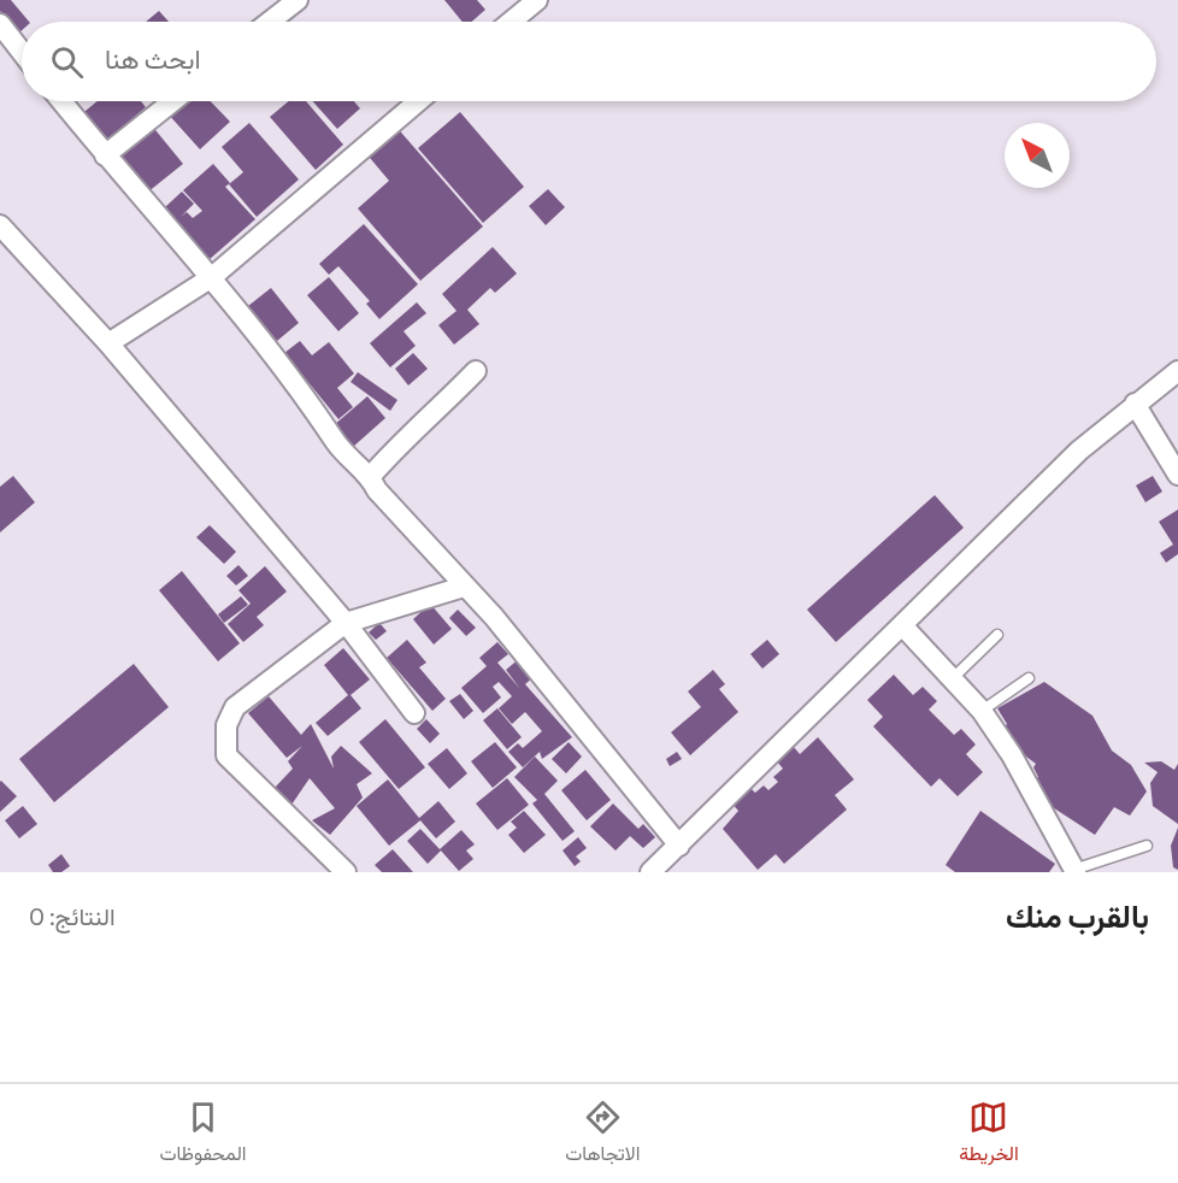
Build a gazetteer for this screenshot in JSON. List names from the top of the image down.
{
  "north": "top left",
  "page": {
    "search": "ابحث هنا",
    "heading": ["بالقرب منك", "النتائج: 0"],
    "nav": ["الخريطة", "الاتجاهات", "المحفوظات"]
  }
}
